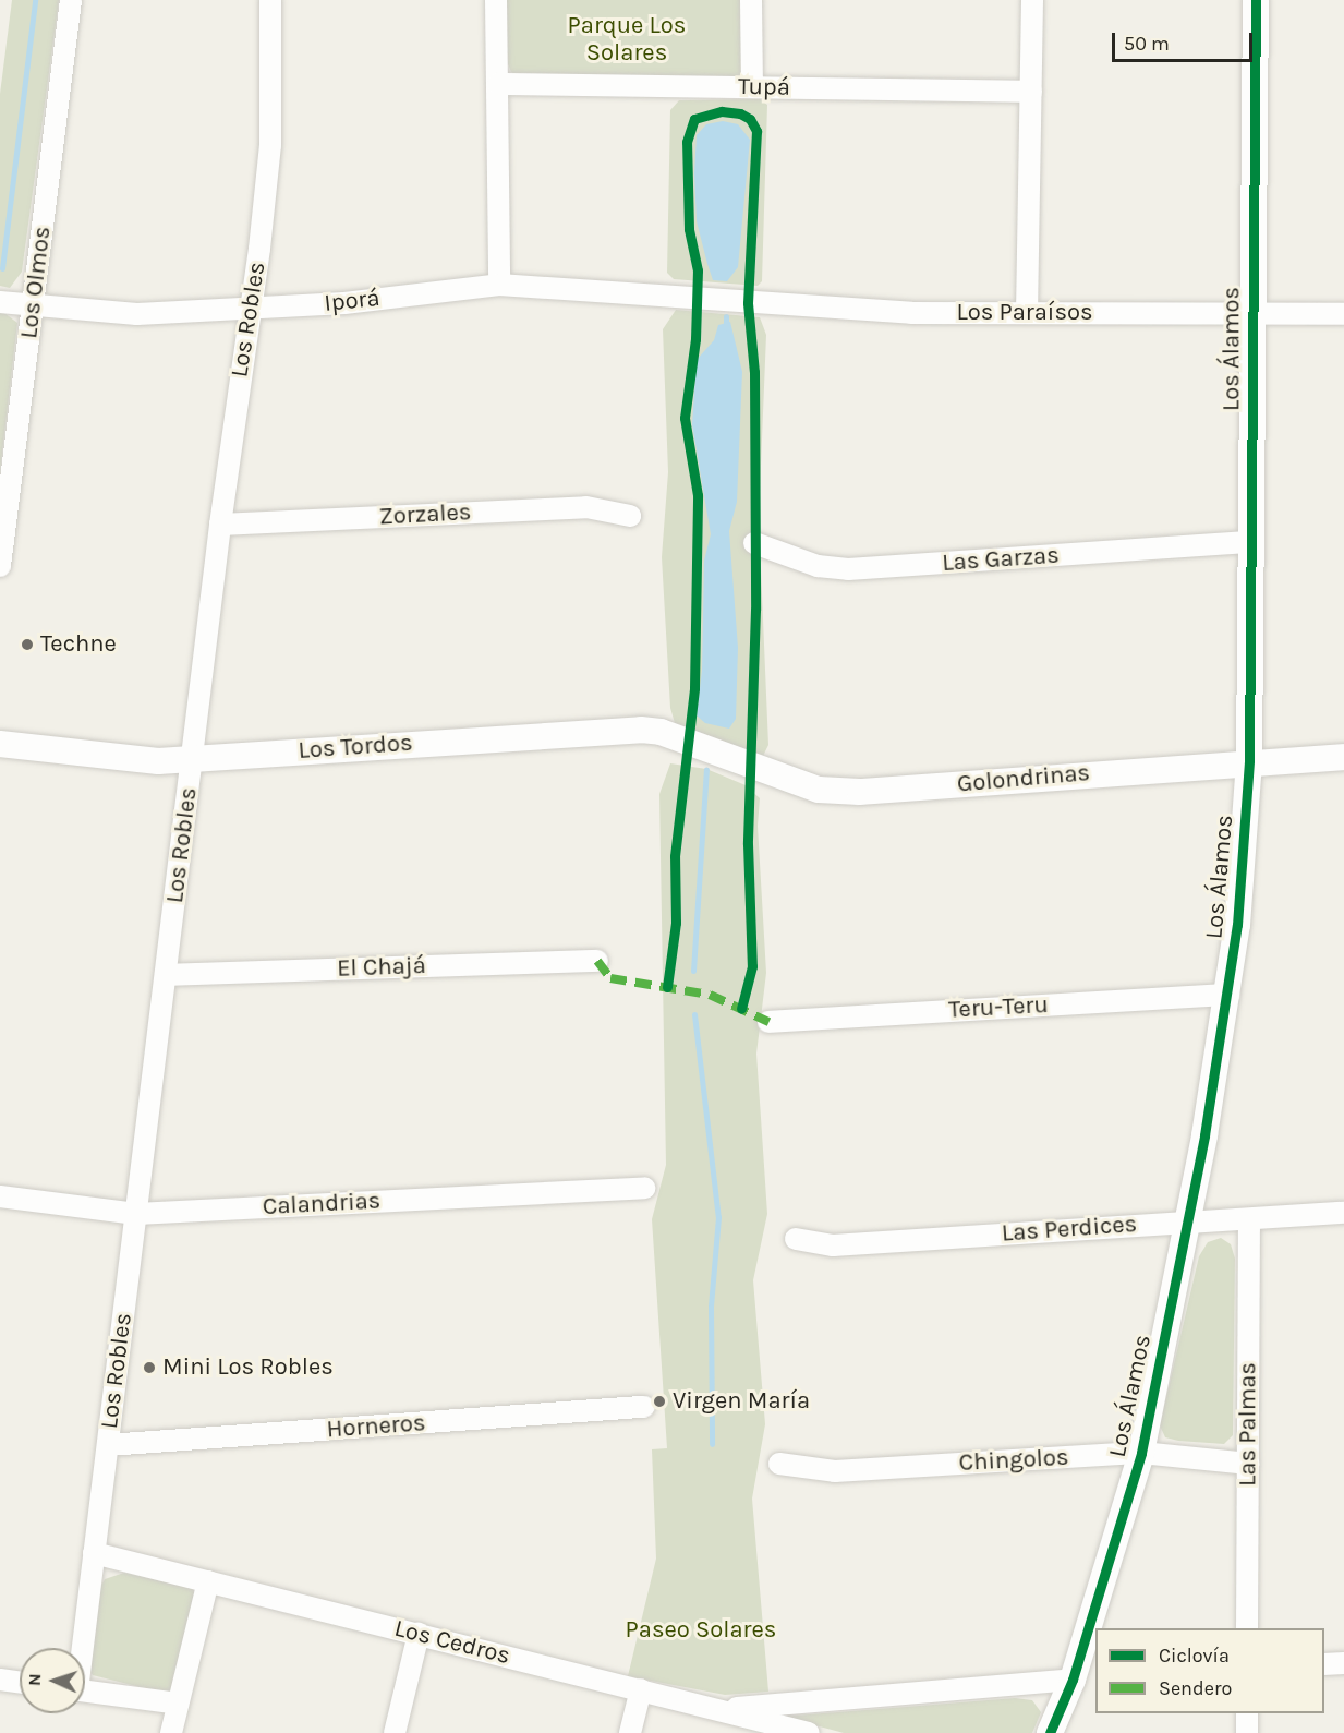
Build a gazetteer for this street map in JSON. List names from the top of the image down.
{
  "streets": {
    "street": [
      "Tupá",
      "Los Olmos",
      "Iporá",
      "Los Paraísos",
      "Los Robles",
      "Los Álamos",
      "Zorzales",
      "Las Garzas",
      "Los Tordos",
      "Golondrinas",
      "El Chajá",
      "Teru-Teru",
      "Calandrias",
      "Las Perdices",
      "Las Palmas",
      "Horneros",
      "Chingolos",
      "Los Cedros"
    ]
  },
  "crossings": [
    ["Los Olmos", "Iporá"],
    ["Iporá", "Los Paraísos"],
    ["Iporá", "Los Robles"],
    ["Los Paraísos", "Los Álamos"],
    ["Los Robles", "Zorzales"],
    ["Los Robles", "Los Tordos"],
    ["Los Robles", "El Chajá"],
    ["Los Robles", "Calandrias"],
    ["Los Robles", "Horneros"],
    ["Los Robles", "Los Cedros"],
    ["Los Álamos", "Las Garzas"],
    ["Los Álamos", "Golondrinas"],
    ["Los Álamos", "Teru-Teru"],
    ["Los Álamos", "Las Perdices"],
    ["Los Álamos", "Chingolos"],
    ["Los Tordos", "Golondrinas"],
    ["Las Perdices", "Las Palmas"],
    ["Las Palmas", "Chingolos"]
  ],
  "parks": ["Parque Los Solares", "Paseo Solares"],
  "places": ["Techne", "Mini Los Robles", "Virgen María"],
  "legend": ["Ciclovía", "Sendero"],
  "scale_bar": "50 m",
  "north": "left"
}
